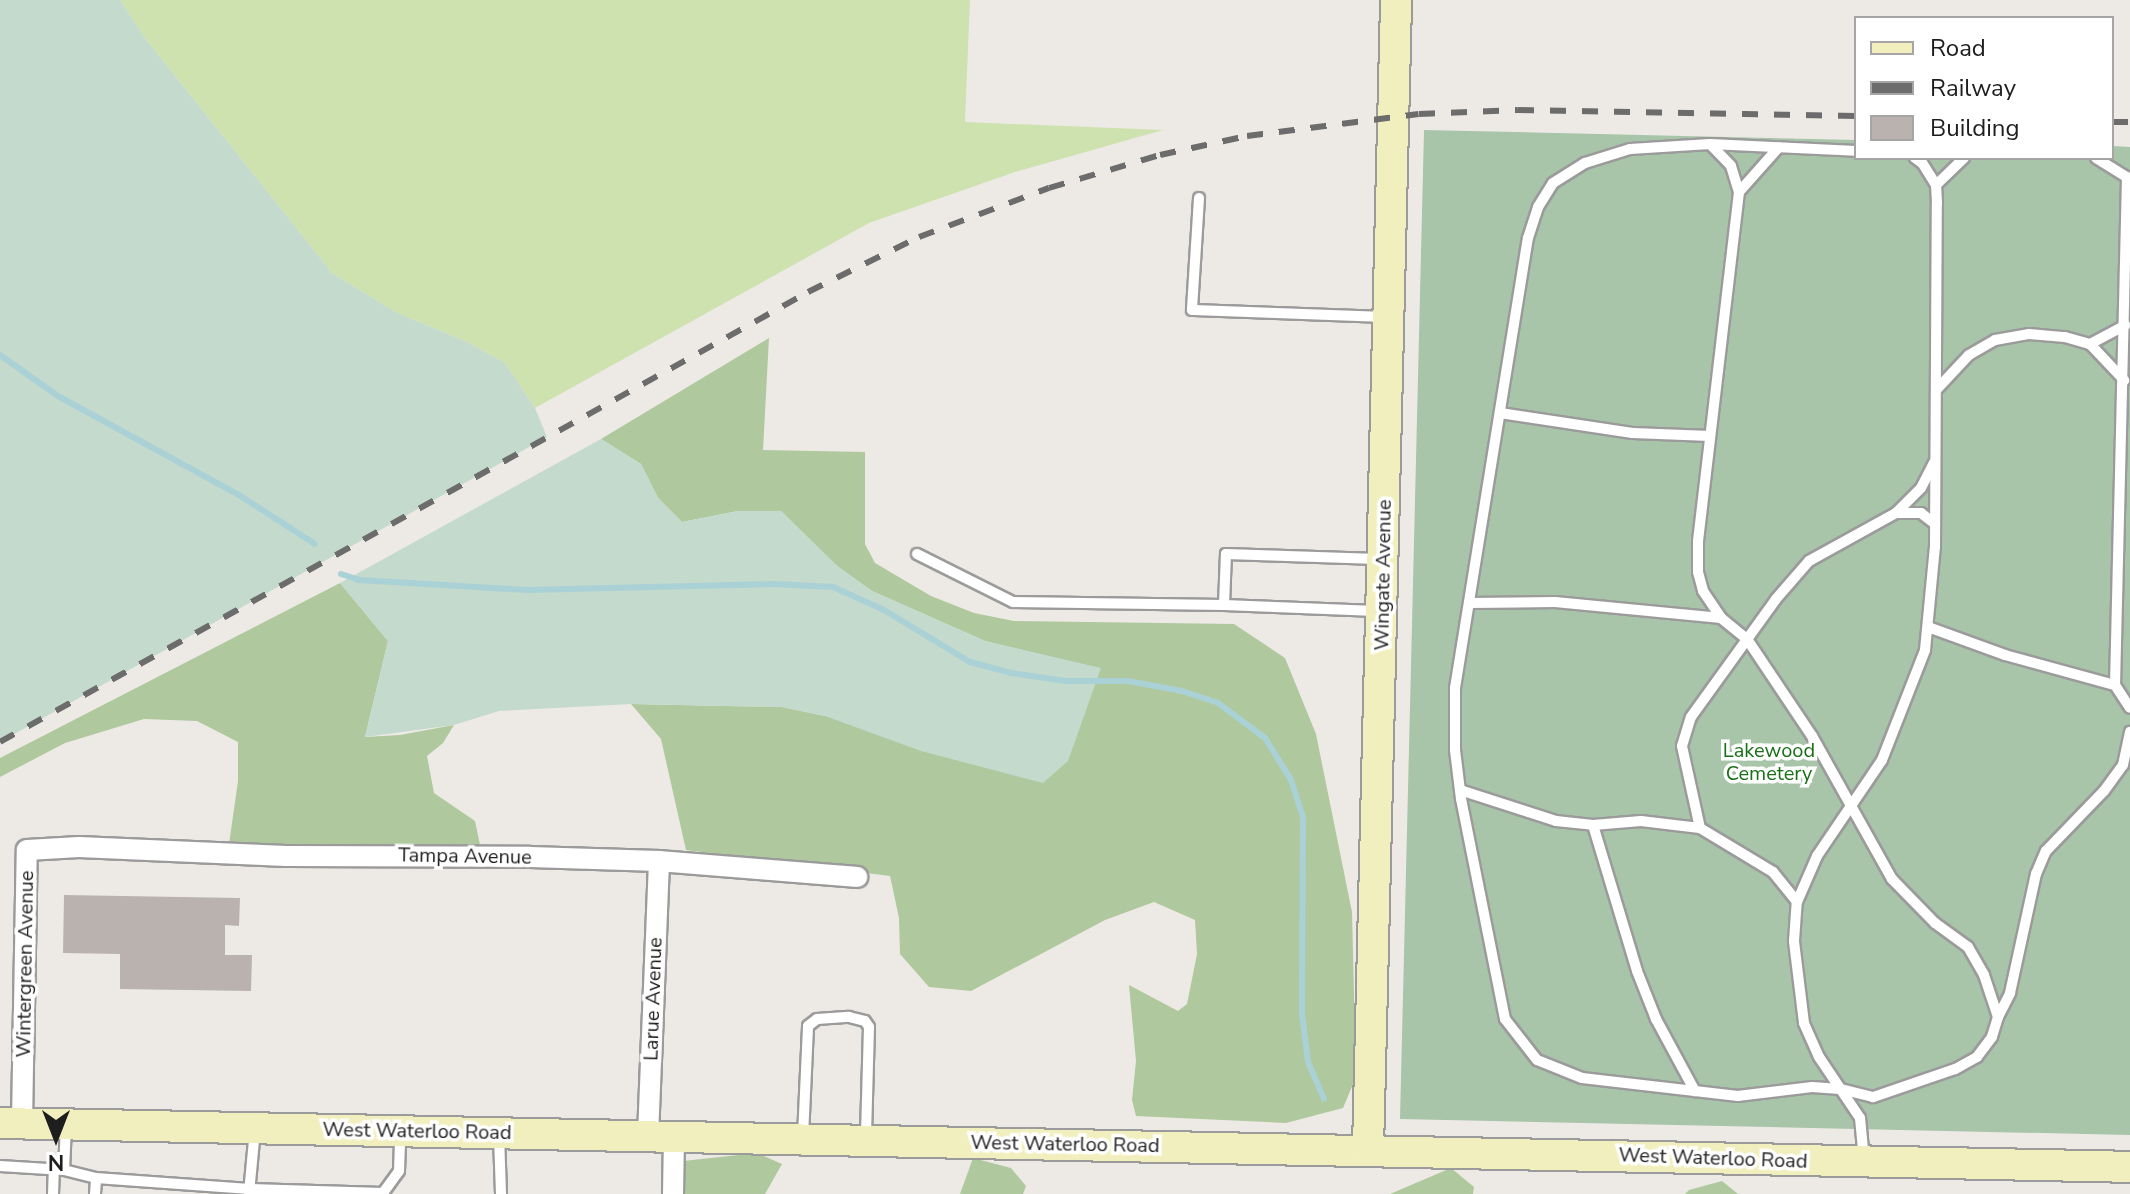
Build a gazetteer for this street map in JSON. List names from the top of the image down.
{
  "streets": {
    "main road": ["Wingate Avenue", "West Waterloo Road"],
    "street": ["Tampa Avenue", "Wintergreen Avenue", "Larue Avenue"]
  },
  "crossings": [
    ["Wingate Avenue", "West Waterloo Road"],
    ["Tampa Avenue", "Wintergreen Avenue"],
    ["Tampa Avenue", "Larue Avenue"],
    ["Wintergreen Avenue", "West Waterloo Road"],
    ["Larue Avenue", "West Waterloo Road"]
  ],
  "parks": ["Lakewood Cemetery"],
  "legend": ["Road", "Railway", "Building"],
  "north": "bottom"
}
